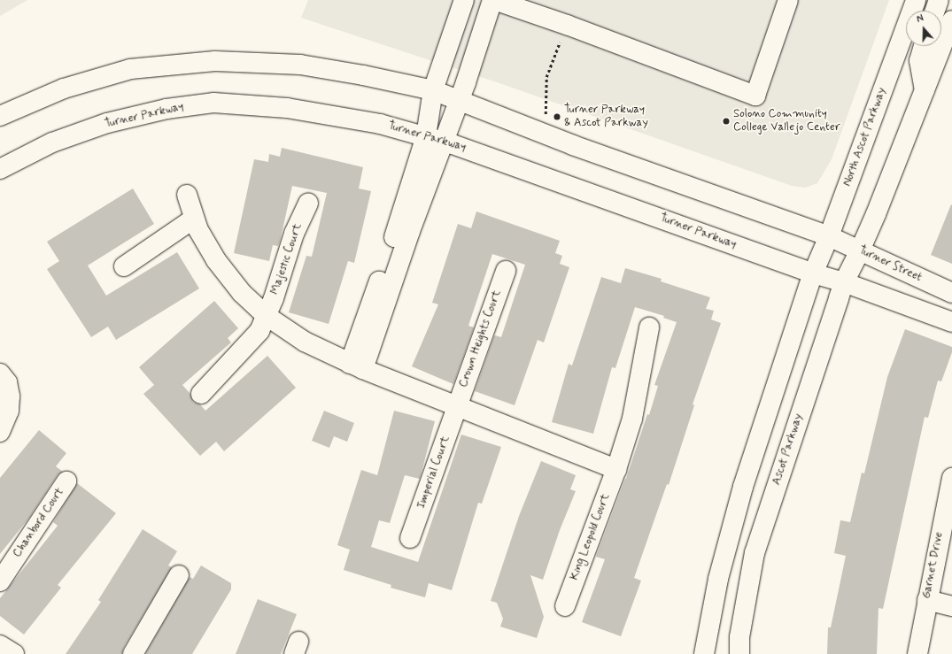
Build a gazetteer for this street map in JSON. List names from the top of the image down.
{
  "streets": {
    "street": [
      "Turner Parkway",
      "North Ascot Parkway",
      "Majestic Court",
      "Turner Street",
      "Crown Heights Court",
      "Ascot Parkway",
      "Imperial Court",
      "Chanbord Court",
      "King Leopold Court",
      "Garnet Drive"
    ]
  },
  "crossings": [
    ["Turner Parkway", "North Ascot Parkway"],
    ["Turner Parkway", "Ascot Parkway"],
    ["North Ascot Parkway", "Turner Street"],
    ["Turner Street", "Ascot Parkway"],
    ["Crown Heights Court", "Imperial Court"]
  ],
  "places": ["Turner Parkway & Ascot Parkway", "Solono Community College Vallejo Center"],
  "north": "top"
}
